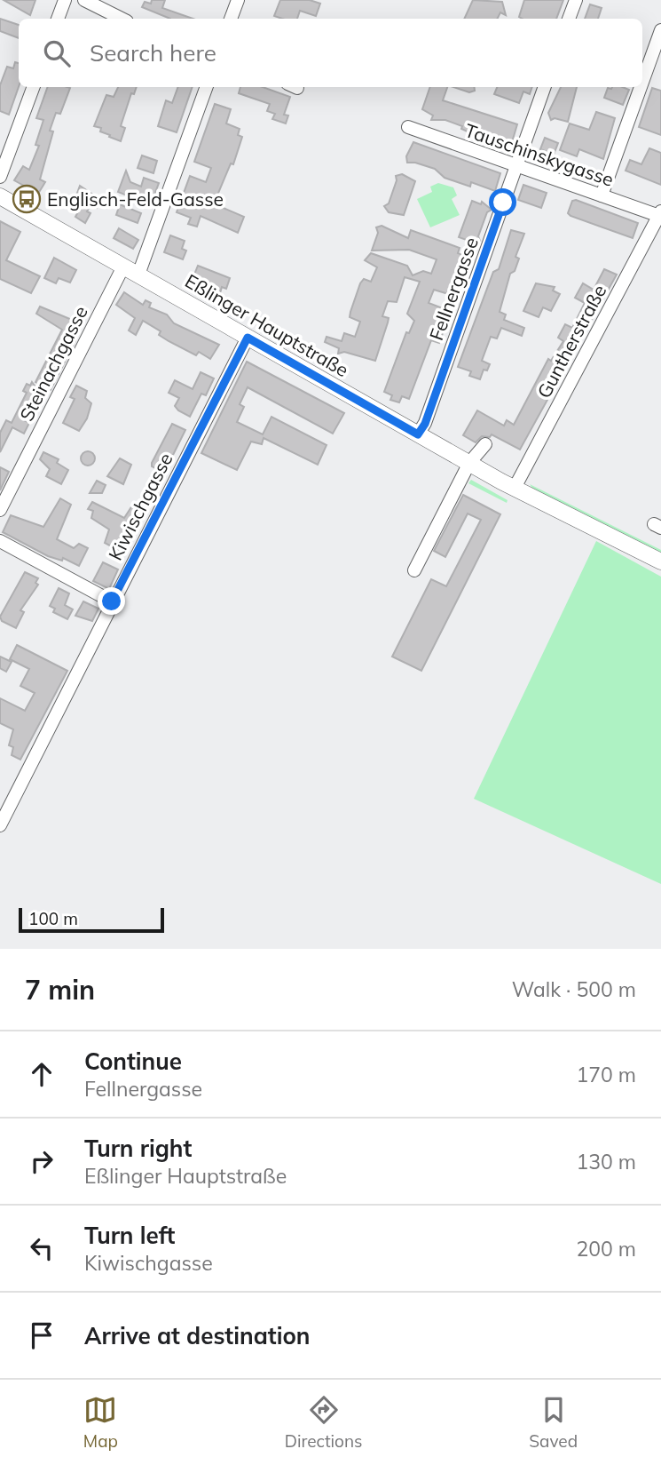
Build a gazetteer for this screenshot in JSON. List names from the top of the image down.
{
  "streets": {
    "main road": ["Eßlinger Hauptstraße"],
    "street": [
      "Tauschinskygasse",
      "Fellnergasse",
      "Guntherstraße",
      "Steinachgasse",
      "Kiwischgasse"
    ]
  },
  "crossings": [
    ["Tauschinskygasse", "Fellnergasse"],
    ["Tauschinskygasse", "Guntherstraße"],
    ["Fellnergasse", "Eßlinger Hauptstraße"],
    ["Eßlinger Hauptstraße", "Guntherstraße"],
    ["Eßlinger Hauptstraße", "Steinachgasse"],
    ["Eßlinger Hauptstraße", "Kiwischgasse"]
  ],
  "places": {
    "bus stop": ["Englisch-Feld-Gasse"]
  },
  "scale_bar": "100 m",
  "page": {
    "search": "Search here",
    "scale": "100 m",
    "heading": ["7 min", "Walk · 500 m"],
    "list": [
      ["Continue", "Fellnergasse", "170 m"],
      ["Turn right", "Eßlinger Hauptstraße", "130 m"],
      ["Turn left", "Kiwischgasse", "200 m"],
      "Arrive at destination"
    ],
    "nav": ["Map", "Directions", "Saved"]
  }
}
